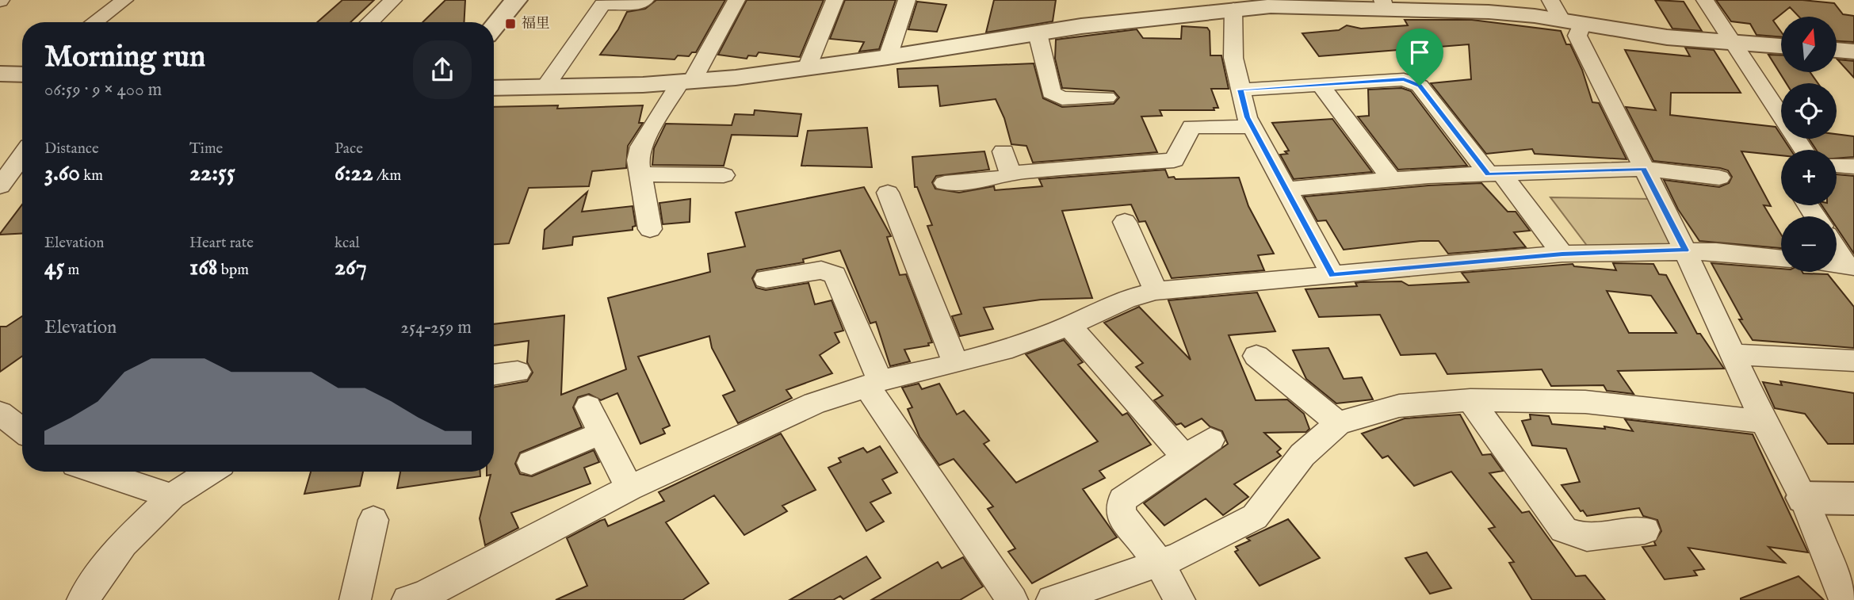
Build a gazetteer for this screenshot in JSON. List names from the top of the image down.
{
  "places": {
    "transit": ["福里"]
  },
  "north": "top",
  "page": {
    "map_buttons": ["+", "−"],
    "heading": ["Morning run", "06:59 · 9 × 400 m"],
    "stats": [
      ["Distance", "3.60 km"],
      ["Time", "22:55"],
      ["Pace", "6:22 /km"],
      ["Elevation", "45 m"],
      ["Heart rate", "168 bpm"],
      ["kcal", "267"]
    ],
    "chart": ["Elevation", "254–259 m"]
  }
}
